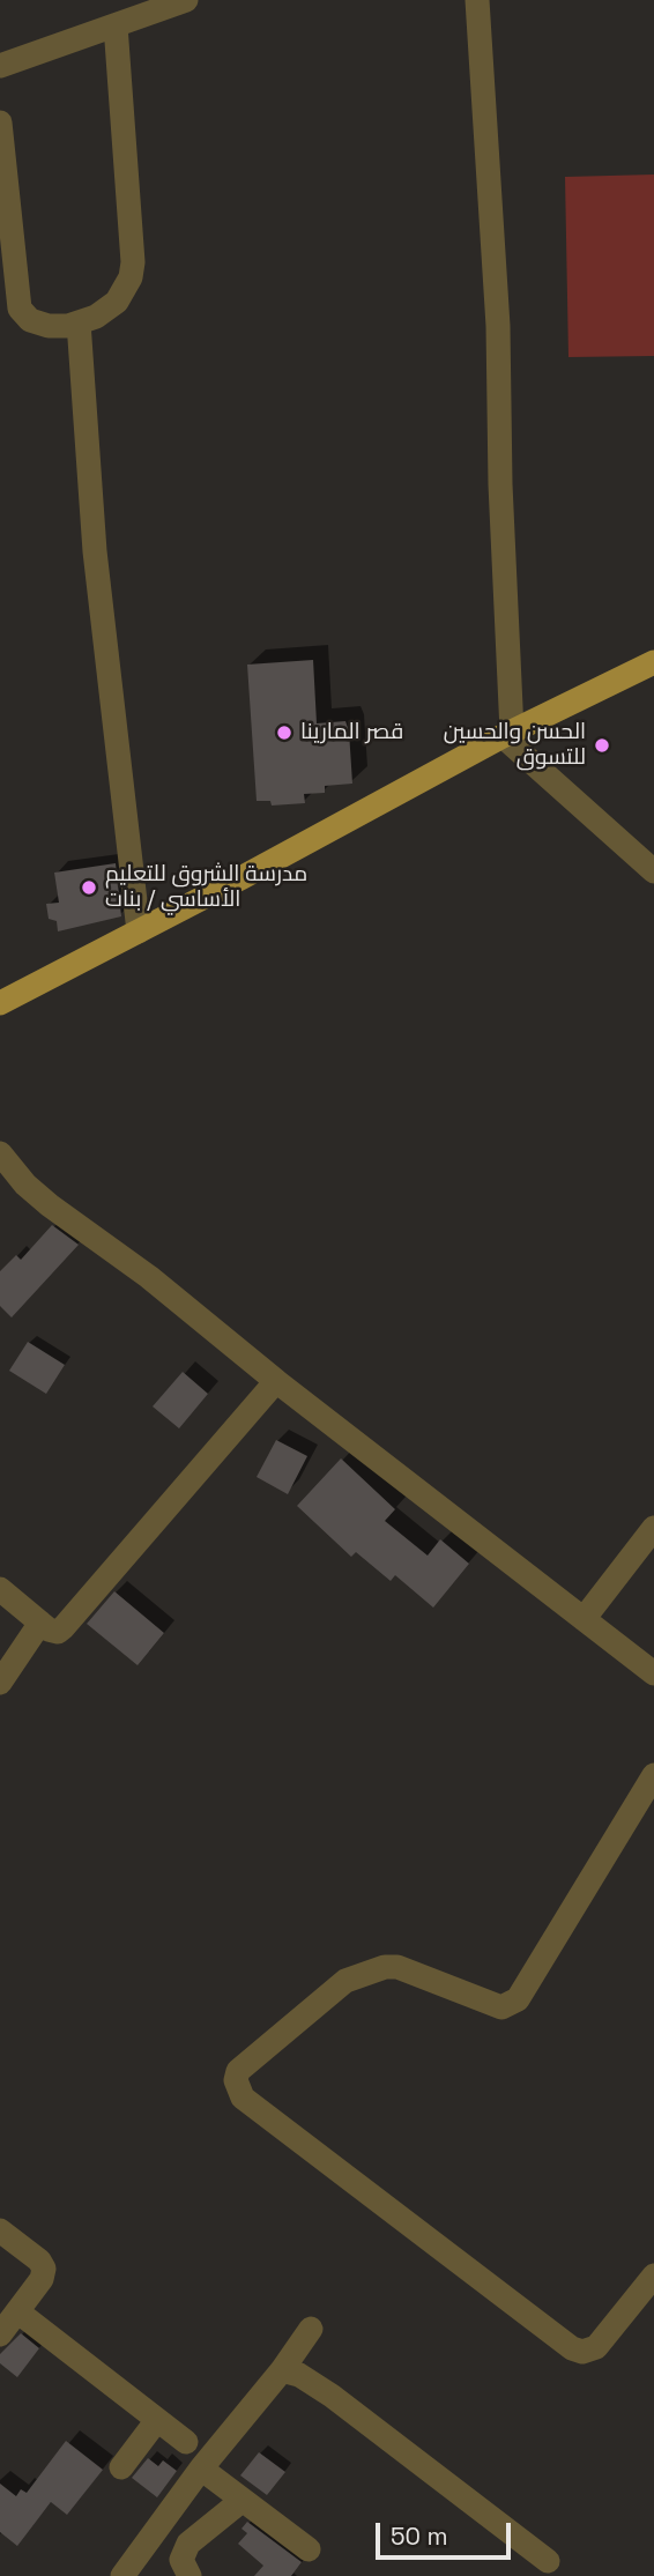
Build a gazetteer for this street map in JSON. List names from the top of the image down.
{
  "places": ["قصر المارينا", "الحسن والحسين للتسوق", "مدرسة الشروق للتعليم الأساسي / بنات"],
  "scale_bar": "50 m"
}
